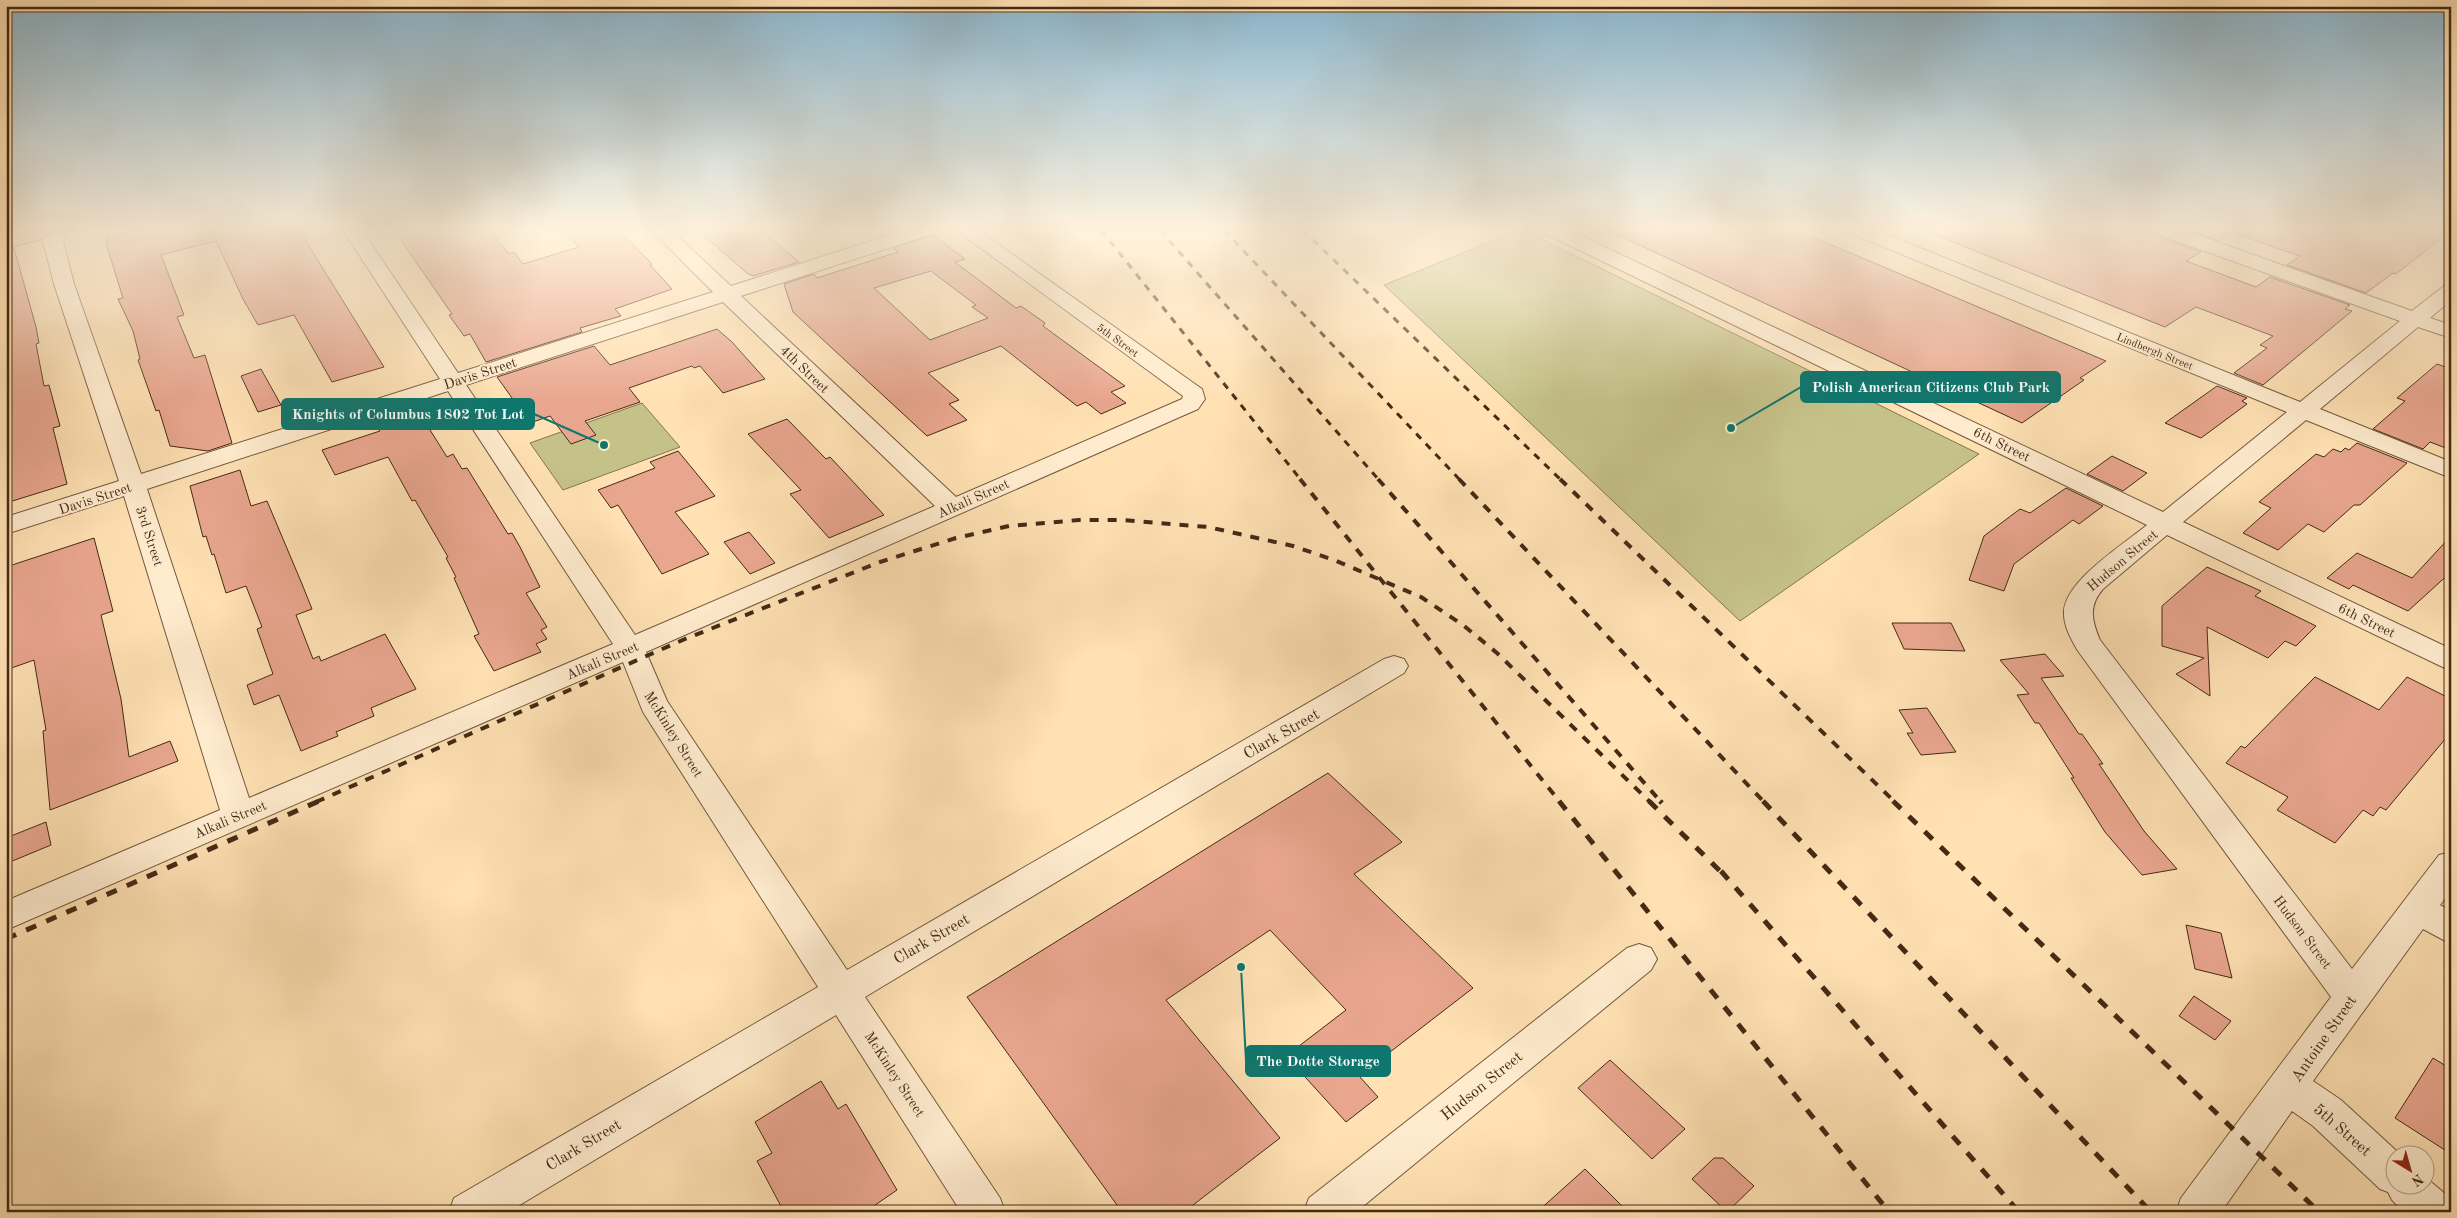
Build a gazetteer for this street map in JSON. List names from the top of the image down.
{
  "streets": {
    "street": [
      "5th Street",
      "Lindbergh Street",
      "4th Street",
      "Davis Street",
      "6th Street",
      "Alkali Street",
      "3rd Street",
      "Hudson Street",
      "Clark Street",
      "McKinley Street",
      "Antoine Street"
    ]
  },
  "crossings": [
    ["5th Street", "Alkali Street"],
    ["5th Street", "Antoine Street"],
    ["Lindbergh Street", "Hudson Street"],
    ["4th Street", "Davis Street"],
    ["4th Street", "Alkali Street"],
    ["Davis Street", "3rd Street"],
    ["Davis Street", "McKinley Street"],
    ["6th Street", "Hudson Street"],
    ["Alkali Street", "3rd Street"],
    ["Alkali Street", "McKinley Street"],
    ["Hudson Street", "Antoine Street"],
    ["Clark Street", "McKinley Street"]
  ],
  "places": ["Polish American Citizens Club Park", "Knights of Columbus 1802 Tot Lot", "The Dotte Storage"],
  "north": "bottom right"
}
